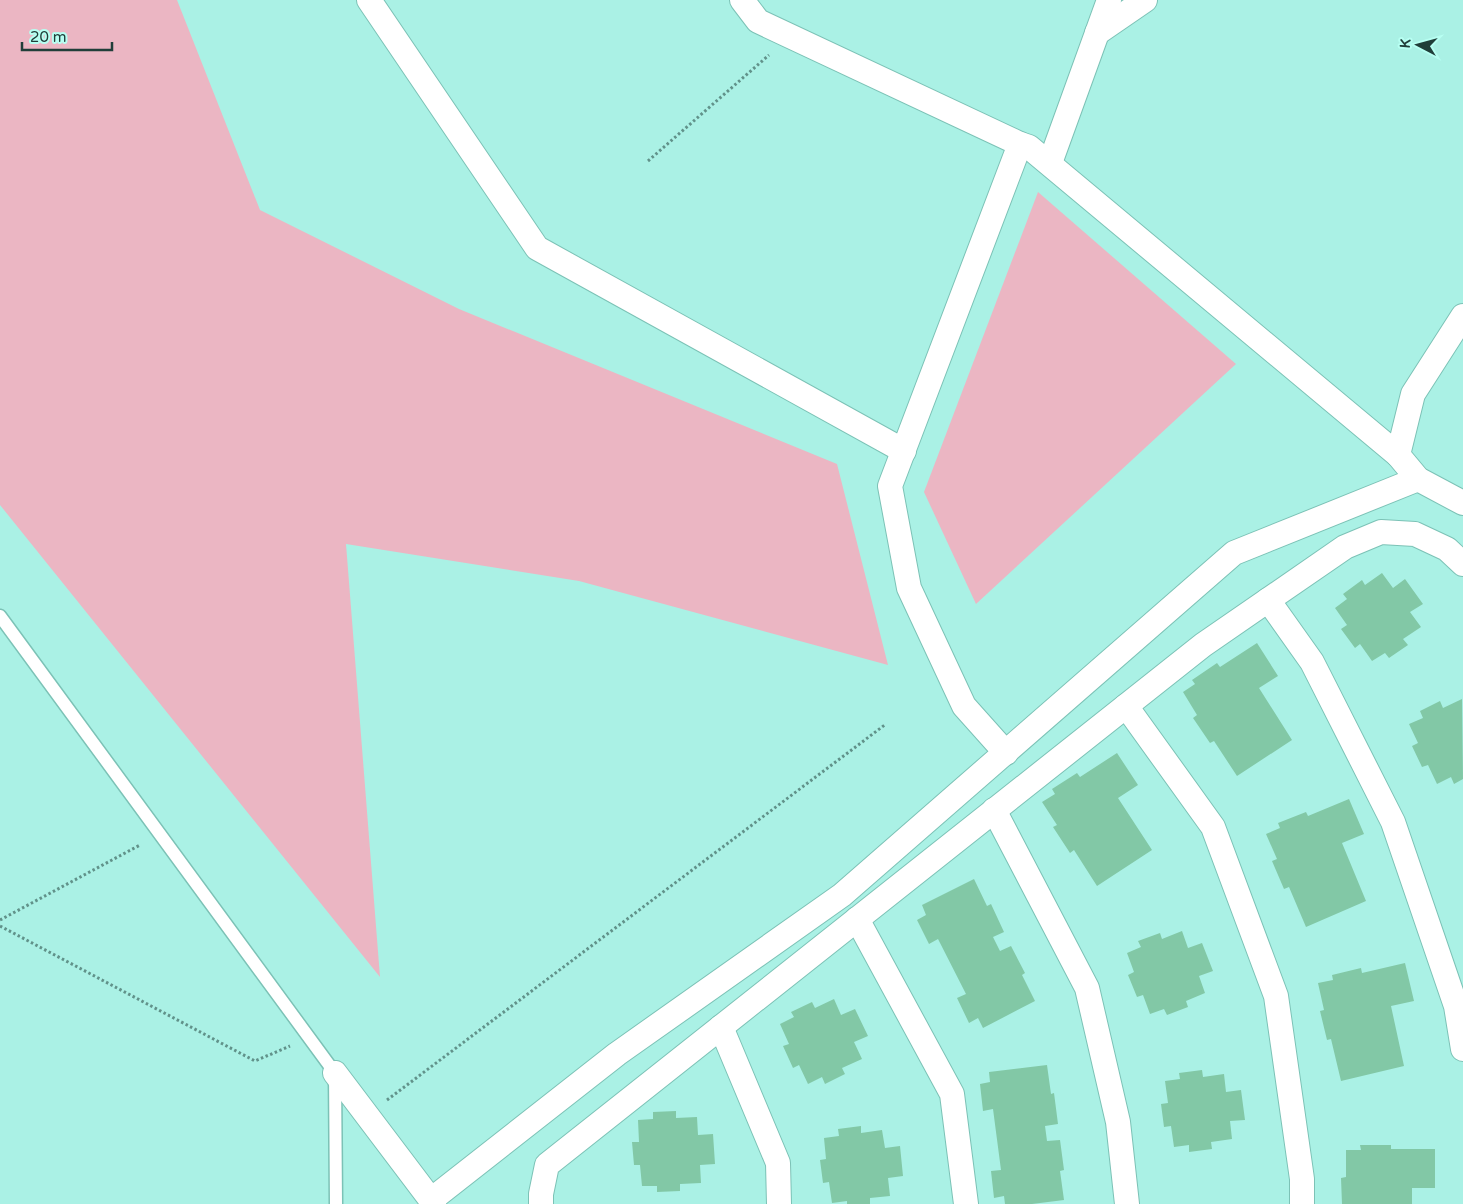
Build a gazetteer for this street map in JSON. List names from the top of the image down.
{
  "scale_bar": "20 m",
  "north": "left"
}
